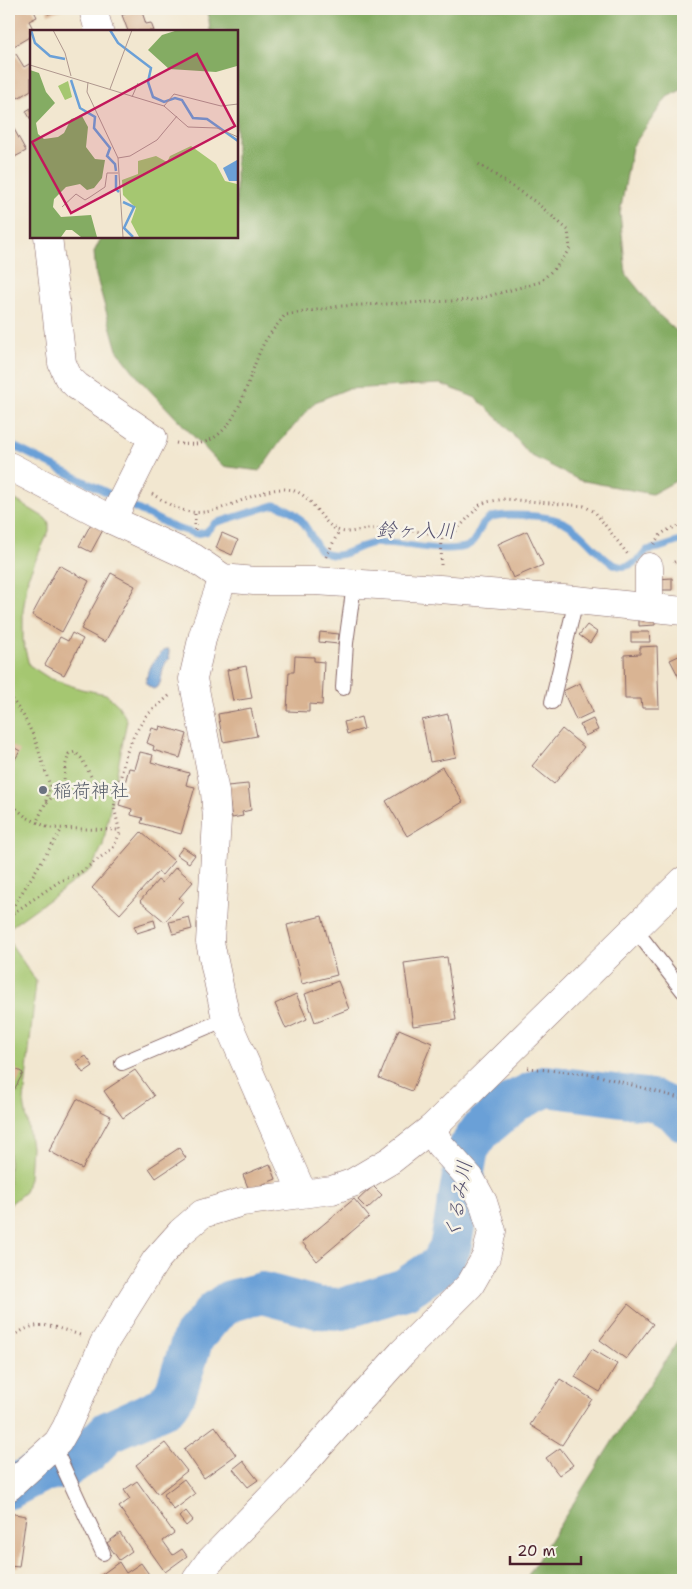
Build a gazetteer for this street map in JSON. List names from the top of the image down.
{
  "water": ["鈴ヶ入川", "くるみ川"],
  "places": ["稲荷神社"],
  "scale_bar": "20 m"
}
